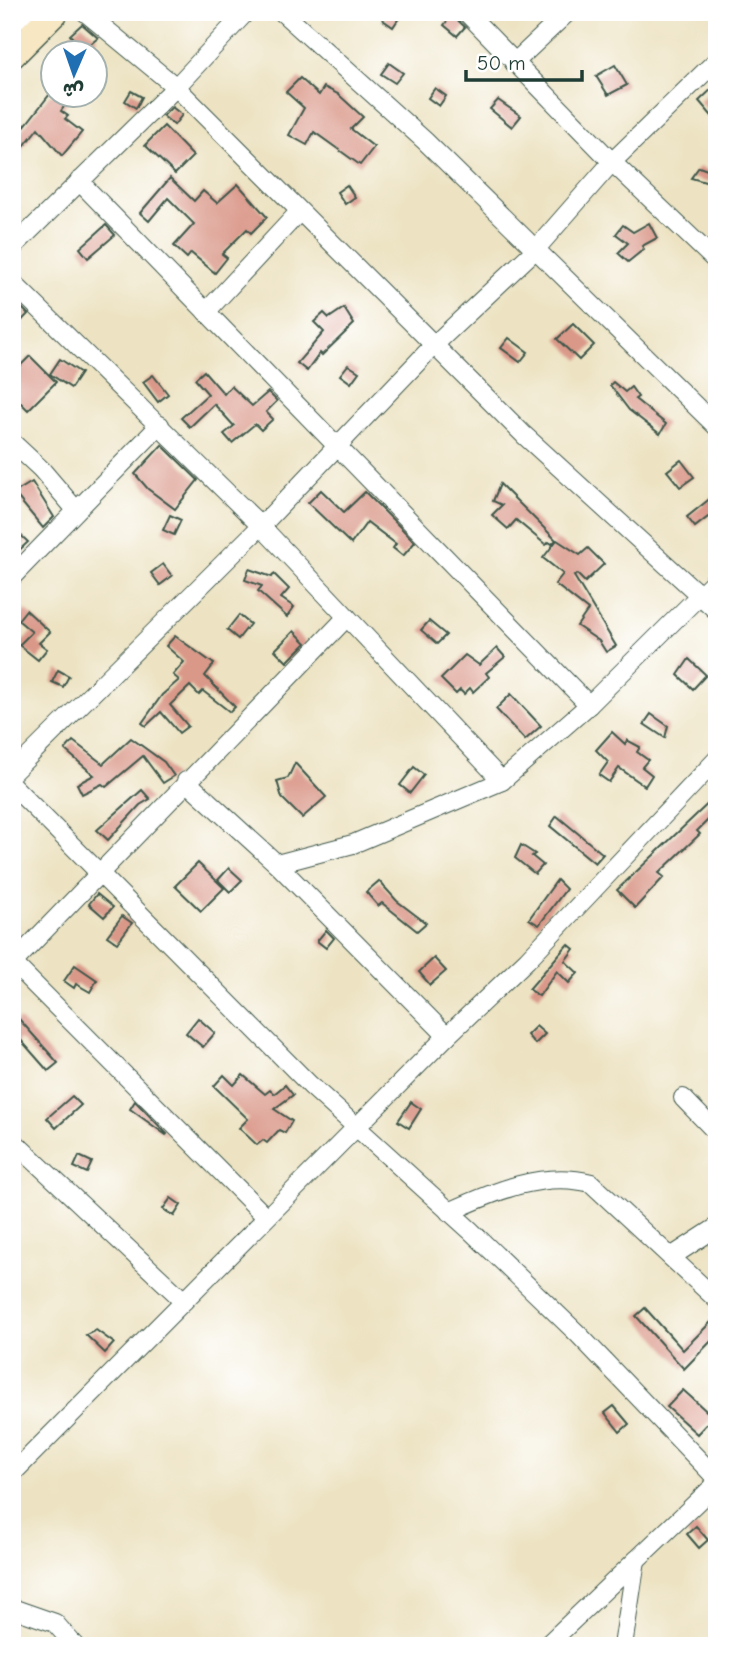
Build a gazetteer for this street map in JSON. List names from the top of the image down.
{
  "scale_bar": "50 m",
  "north": "bottom"
}
